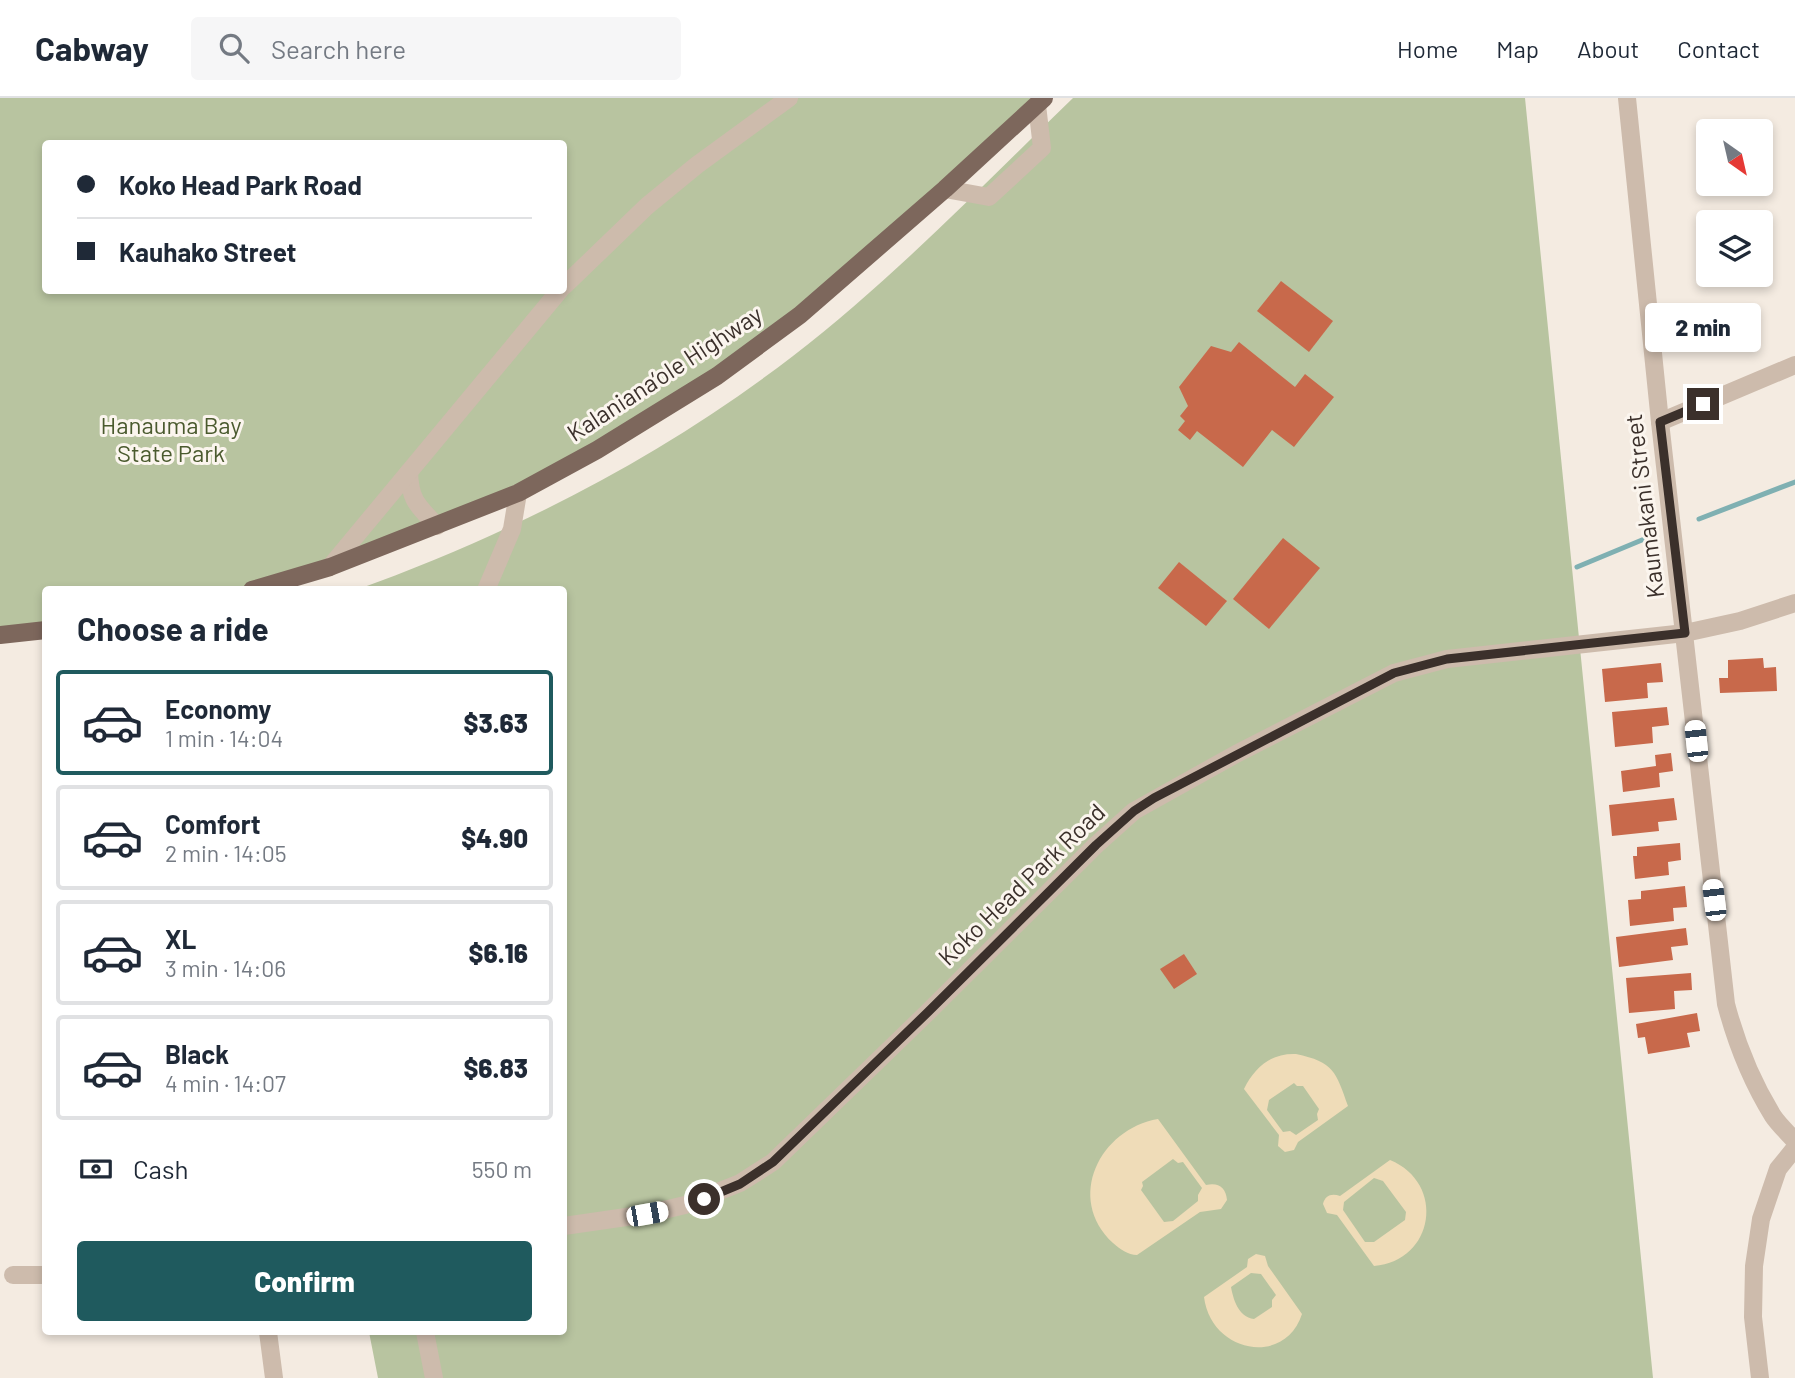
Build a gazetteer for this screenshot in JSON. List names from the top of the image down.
{
  "streets": {
    "main road": ["Kalaniana’ole Highway"],
    "street": ["Kaumakani Street", "Koko Head Park Road"]
  },
  "crossings": [
    ["Kaumakani Street", "Koko Head Park Road"]
  ],
  "parks": ["Hanauma Bay State Park"],
  "north": "bottom right",
  "page": {
    "header": "Cabway",
    "search": "Search here",
    "nav": [
      "Home",
      "Map",
      "About",
      "Contact"
    ],
    "banner": ["Koko Head Park Road", "Kauhako Street"],
    "bubble": "2 min",
    "heading": "Choose a ride",
    "list": [
      {
        "name": "Economy",
        "note": "1 min · 14:04",
        "value": "$3.63"
      },
      {
        "name": "Comfort",
        "note": "2 min · 14:05",
        "value": "$4.90"
      },
      {
        "name": "XL",
        "note": "3 min · 14:06",
        "value": "$6.16"
      },
      {
        "name": "Black",
        "note": "4 min · 14:07",
        "value": "$6.83"
      }
    ],
    "pay": ["Cash", "550 m"],
    "buttons": "Confirm"
  }
}
